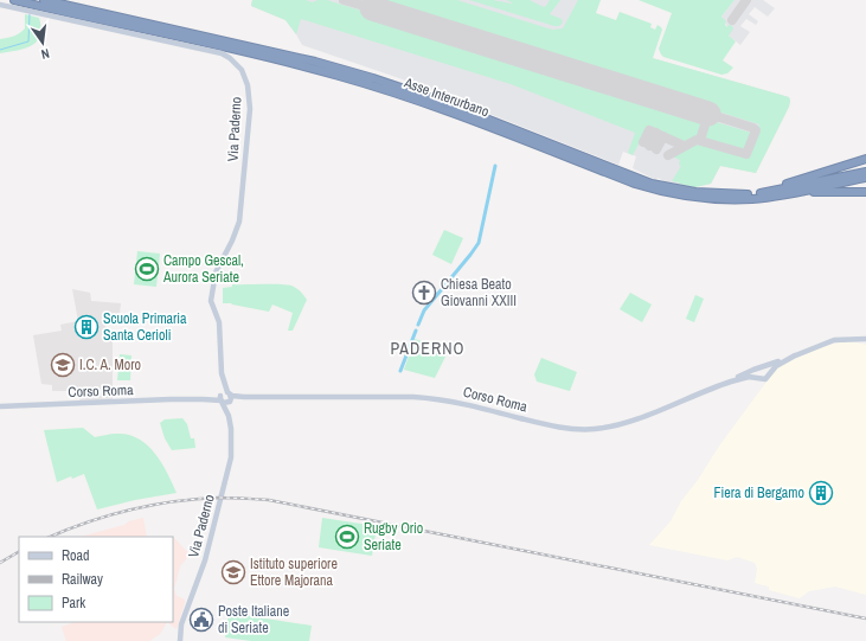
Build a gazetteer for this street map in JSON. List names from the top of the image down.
{
  "streets": {
    "highway": ["Asse Interurbano"],
    "street": ["Via Paderno", "Corso Roma"]
  },
  "crossings": [
    ["Via Paderno", "Corso Roma"]
  ],
  "districts": ["PADERNO"],
  "places": {
    "sports": ["Campo Gescal, Aurora Seriate", "Rugby Orio Seriate"],
    "church": ["Chiesa Beato Giovanni XXIII"],
    "building": ["Scuola Primaria Santa Cerioli", "Fiera di Bergamo"],
    "school or university": ["I.C. A. Moro", "Istituto superiore Ettore Majorana"],
    "public building": ["Poste Italiane di Seriate"]
  },
  "legend": ["Road", "Railway", "Park"],
  "north": "bottom"
}
